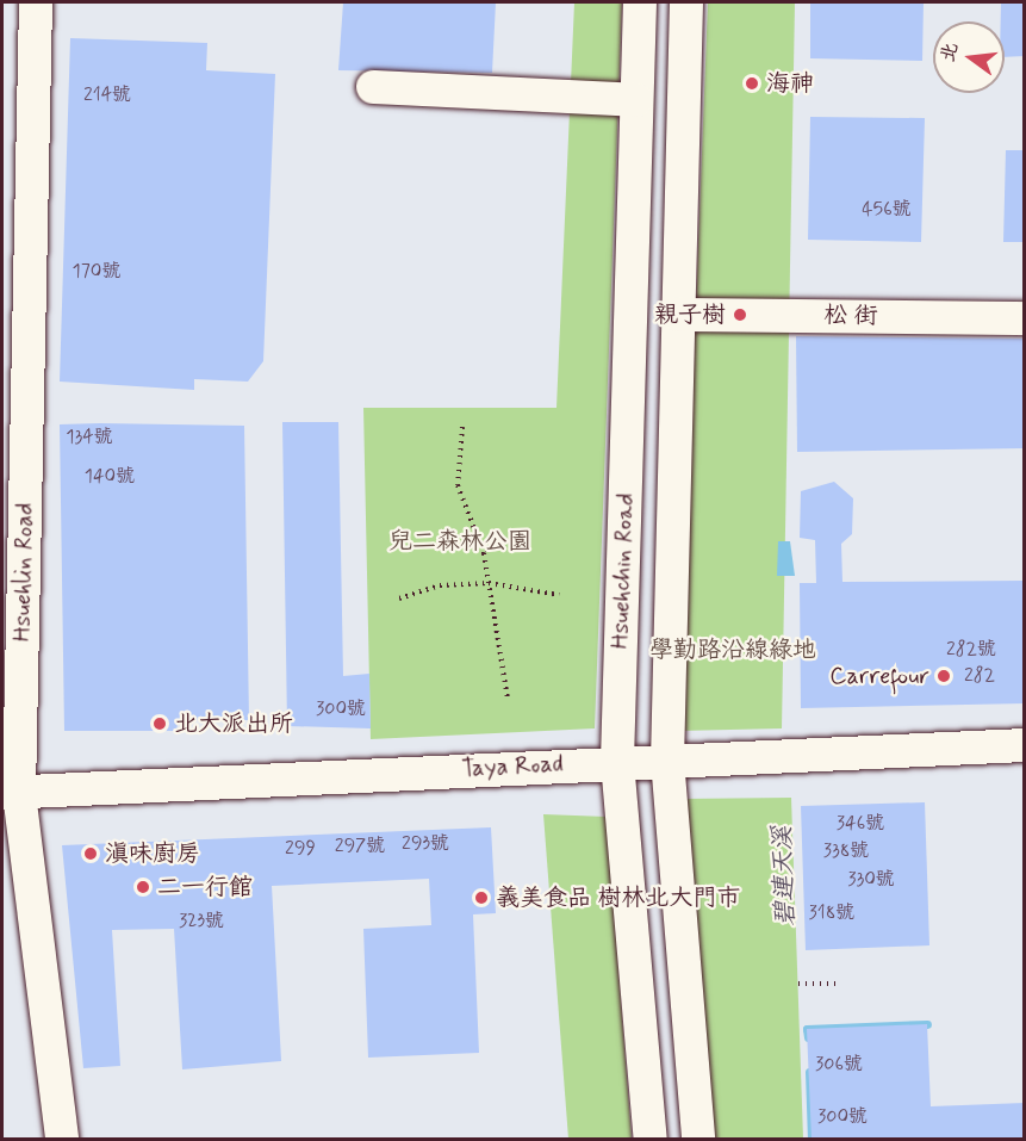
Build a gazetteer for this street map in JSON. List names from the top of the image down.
{
  "streets": {
    "street": [
      "松 街",
      "Hsuehchin Road",
      "Hsuehlin Road",
      "Taya Road"
    ]
  },
  "crossings": [
    ["松 街", "Hsuehchin Road"],
    ["Hsuehchin Road", "Taya Road"],
    ["Hsuehlin Road", "Taya Road"]
  ],
  "water": ["碧連天溪"],
  "parks": ["兒二森林公園", "學勤路沿線綠地"],
  "places": [
    "海神",
    "親子樹",
    "Carrefour",
    "北大派出所",
    "滇味廚房",
    "二一行館",
    "義美食品 樹林北大門市"
  ],
  "house_numbers": [
    "214號",
    "456號",
    "170號",
    "134號",
    "140號",
    "282號",
    "282",
    "300號",
    "346號",
    "293號",
    "297號",
    "299",
    "338號",
    "330號",
    "318號",
    "323號",
    "306號",
    "300號"
  ],
  "north": "left"
}
